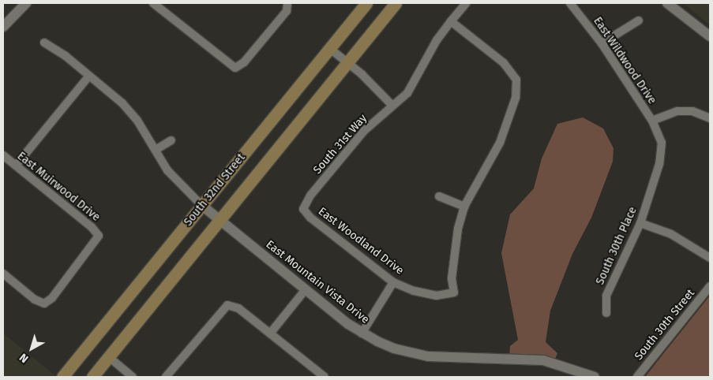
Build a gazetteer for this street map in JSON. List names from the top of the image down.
{
  "streets": {
    "main road": ["South 32nd Street"],
    "street": [
      "East Wildwood Drive",
      "South 31st Way",
      "East Muirwood Drive",
      "East Woodland Drive",
      "South 30th Place",
      "East Mountain Vista Drive",
      "South 30th Street"
    ]
  },
  "crossings": [
    ["East Wildwood Drive", "South 30th Place"],
    ["South 31st Way", "East Woodland Drive"],
    ["South 32nd Street", "East Mountain Vista Drive"]
  ],
  "north": "bottom left"
}
